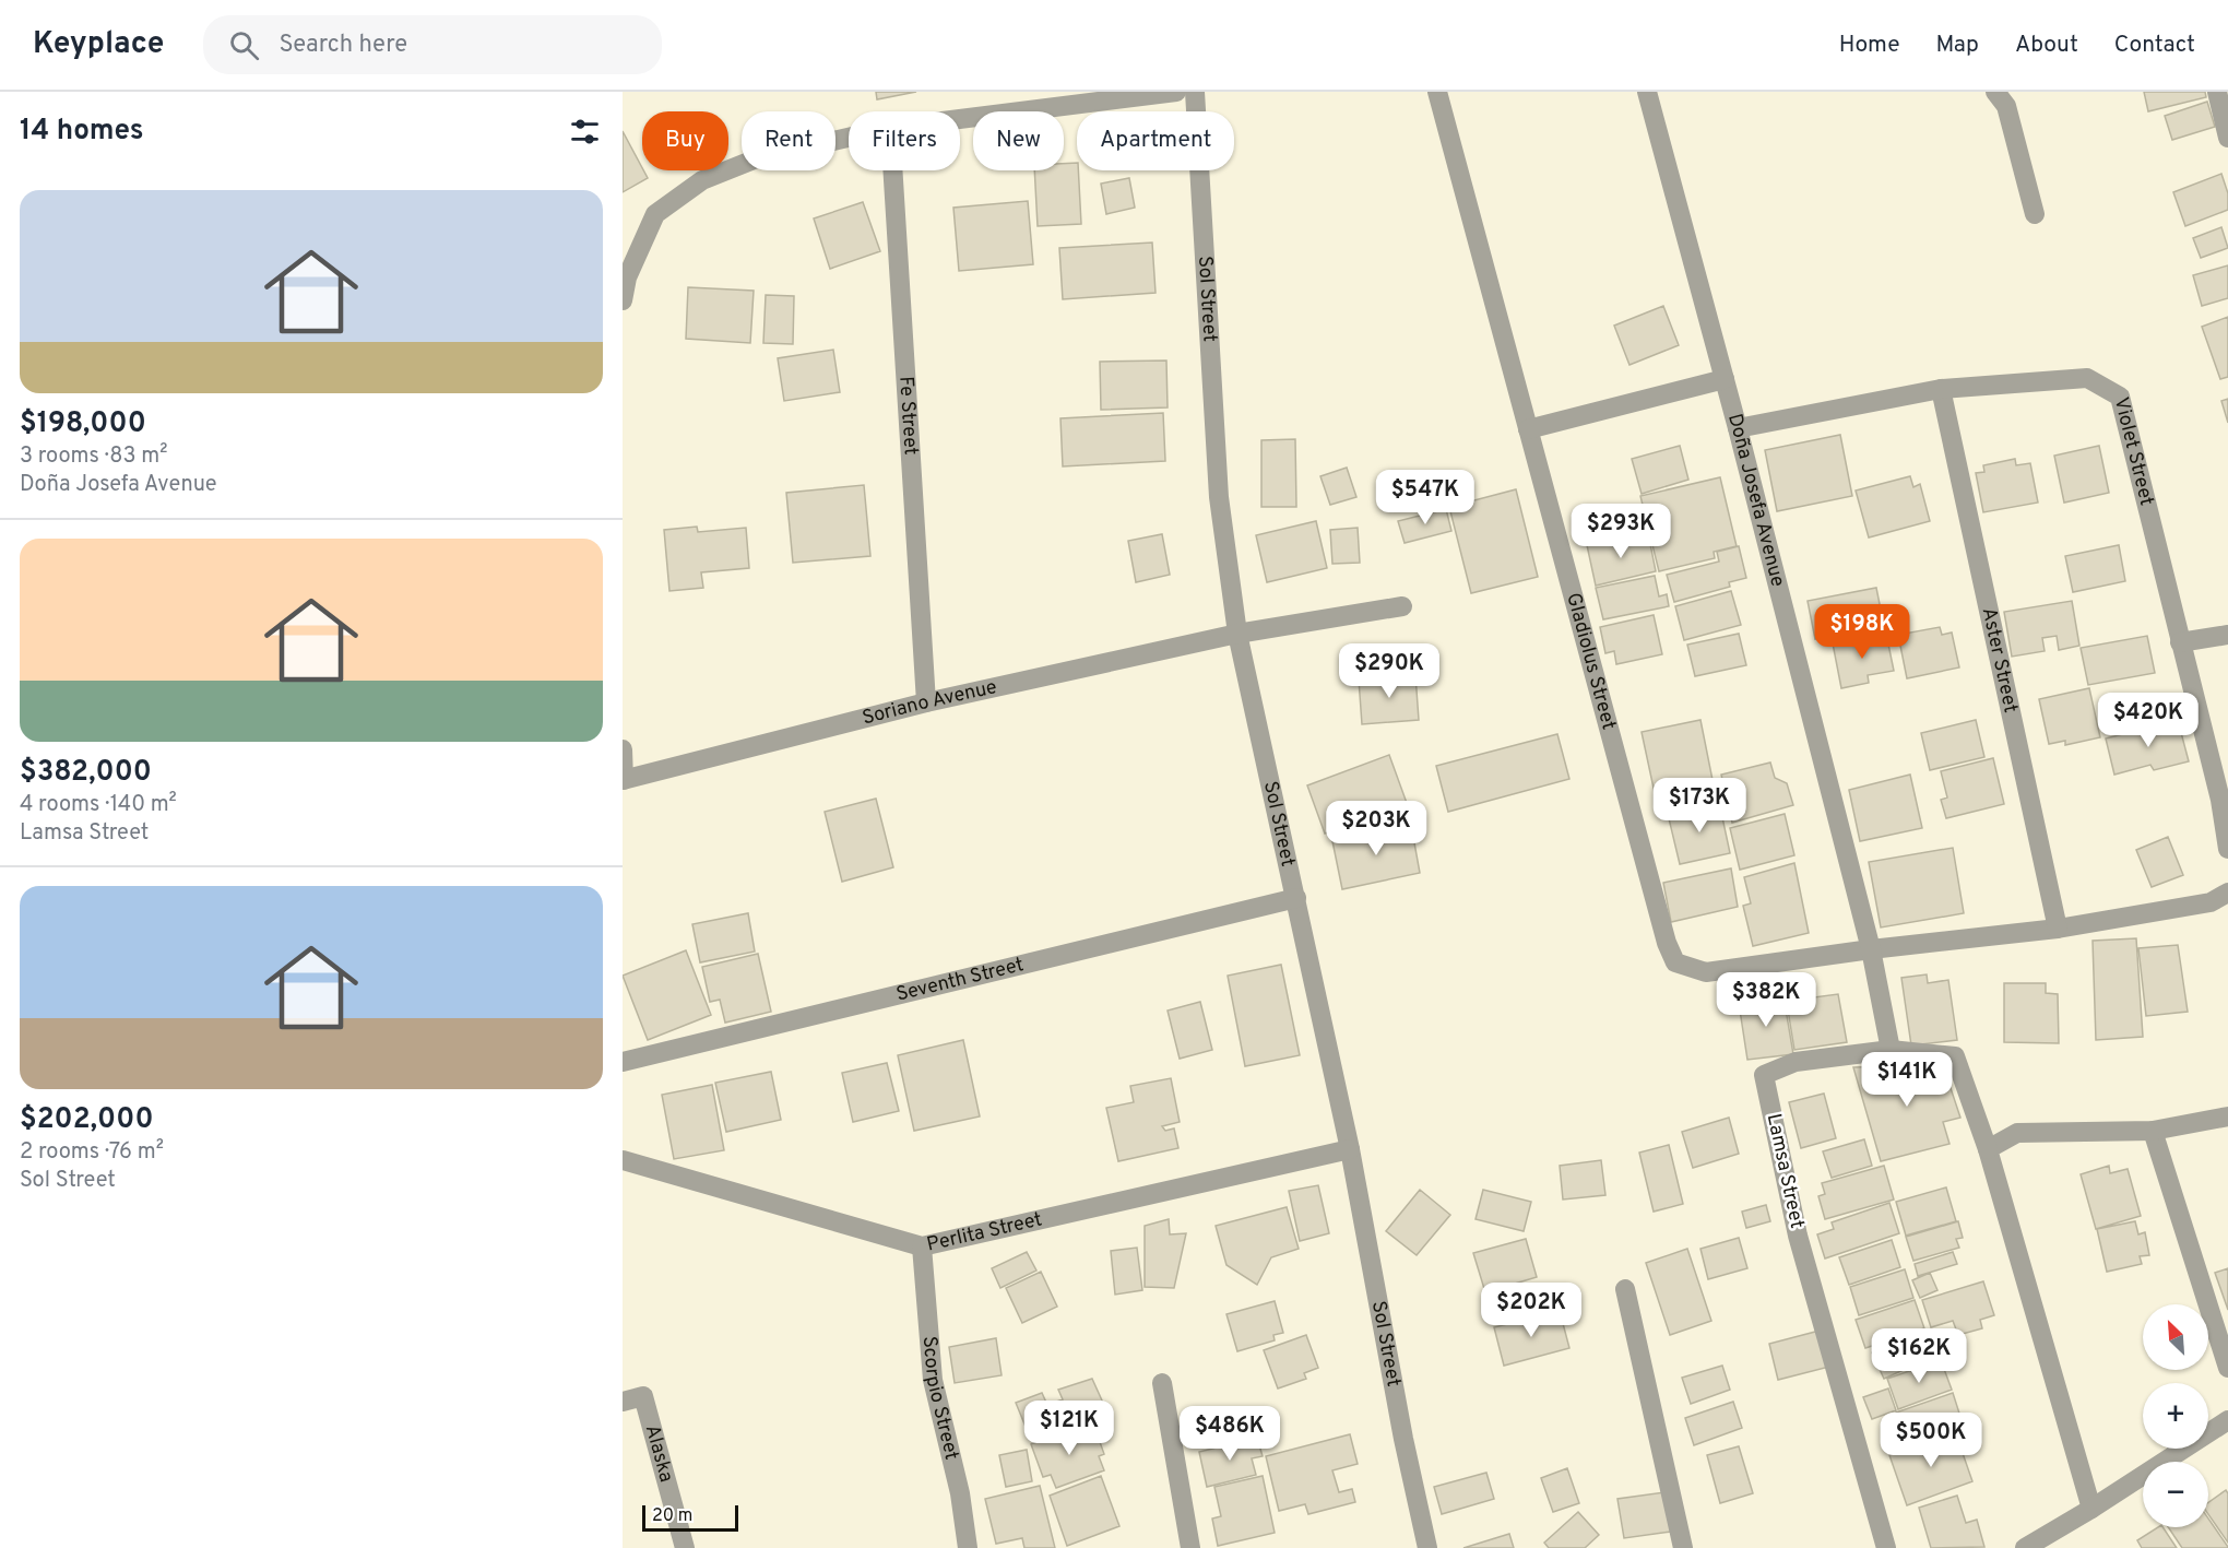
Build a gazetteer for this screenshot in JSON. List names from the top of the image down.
{
  "streets": {
    "street": [
      "Sol Street",
      "Fe Street",
      "Violet Street",
      "Doña Josefa Avenue",
      "Aster Street",
      "Gladiolus Street",
      "Soriano Avenue",
      "Seventh Street",
      "Lamsa Street",
      "Perlita Street",
      "Scorpio Street",
      "Alaska"
    ]
  },
  "crossings": [
    ["Sol Street", "Soriano Avenue"],
    ["Sol Street", "Seventh Street"],
    ["Sol Street", "Perlita Street"],
    ["Fe Street", "Soriano Avenue"],
    ["Violet Street", "Doña Josefa Avenue"],
    ["Violet Street", "Aster Street"],
    ["Doña Josefa Avenue", "Gladiolus Street"],
    ["Doña Josefa Avenue", "Lamsa Street"],
    ["Perlita Street", "Scorpio Street"]
  ],
  "scale_bar": "20 m",
  "north": "top left",
  "page": {
    "header": "Keyplace",
    "search": "Search here",
    "nav": [
      "Home",
      "Map",
      "About",
      "Contact"
    ],
    "heading": "14 homes",
    "chip": [
      "Buy",
      "Rent",
      "Filters",
      "New",
      "Apartment"
    ],
    "list": [
      {
        "name": "$198,000",
        "note": "3 rooms · 83 m² · Doña Josefa Avenue"
      },
      {
        "name": "$382,000",
        "note": "4 rooms · 140 m² · Lamsa Street"
      },
      {
        "name": "$202,000",
        "note": "2 rooms · 76 m² · Sol Street"
      }
    ],
    "price": [
      "$547K",
      "$293K",
      "$198K",
      "$290K",
      "$420K",
      "$173K",
      "$203K",
      "$382K",
      "$141K",
      "$202K",
      "$162K",
      "$121K",
      "$486K",
      "$500K"
    ],
    "map_buttons": ["+", "−"],
    "scale": "20 m"
  }
}
